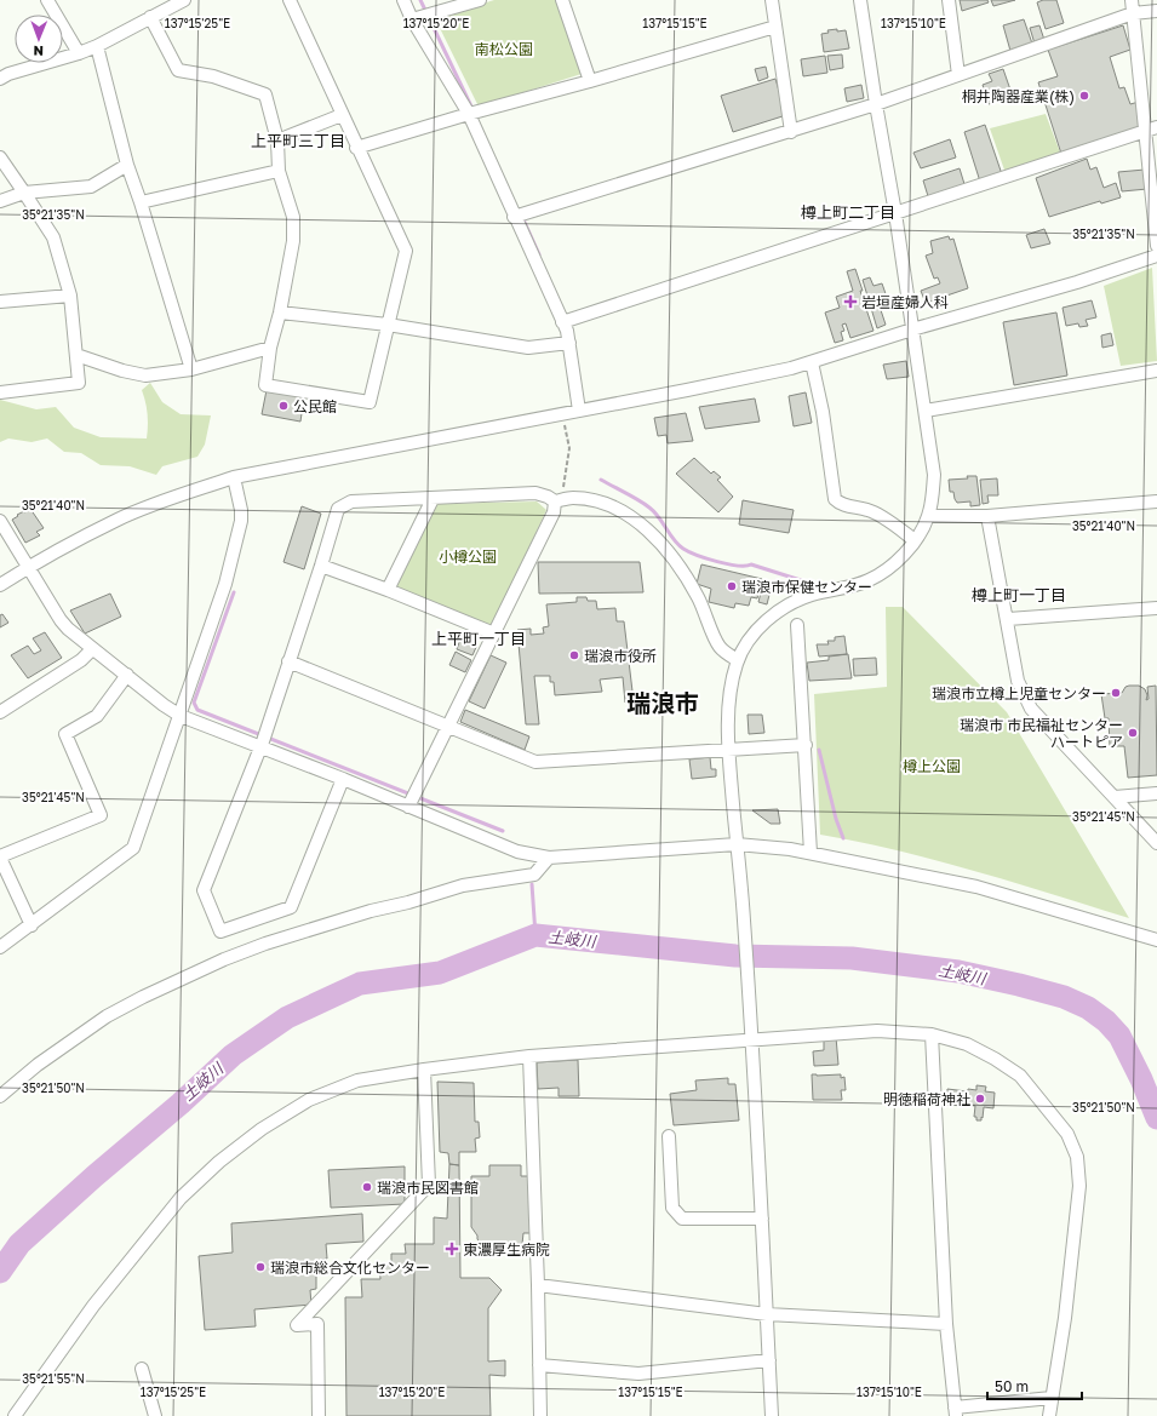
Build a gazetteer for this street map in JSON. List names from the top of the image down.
{
  "districts": [
    "上平町三丁目",
    "樽上町二丁目",
    "樽上町一丁目",
    "上平町一丁目",
    "瑞浪市"
  ],
  "water": ["土岐川"],
  "parks": ["南松公園", "小樽公園", "樽上公園"],
  "places": {
    "other": [
      "桐井陶器産業(株)",
      "公民館",
      "瑞浪市保健センター",
      "瑞浪市役所",
      "瑞浪市立樽上児童センター",
      "瑞浪市 市民福祉センター ハートピア",
      "明徳稲荷神社",
      "瑞浪市民図書館",
      "瑞浪市総合文化センター"
    ],
    "health": ["岩垣産婦人科", "東濃厚生病院"]
  },
  "scale_bar": "50 m",
  "north": "bottom",
  "coordinates": [
    "137°15'25\"E",
    "137°15'20\"E",
    "137°15'15\"E",
    "137°15'10\"E",
    "35°21'35\"N",
    "35°21'40\"N",
    "35°21'45\"N",
    "35°21'50\"N",
    "35°21'55\"N"
  ]
}
